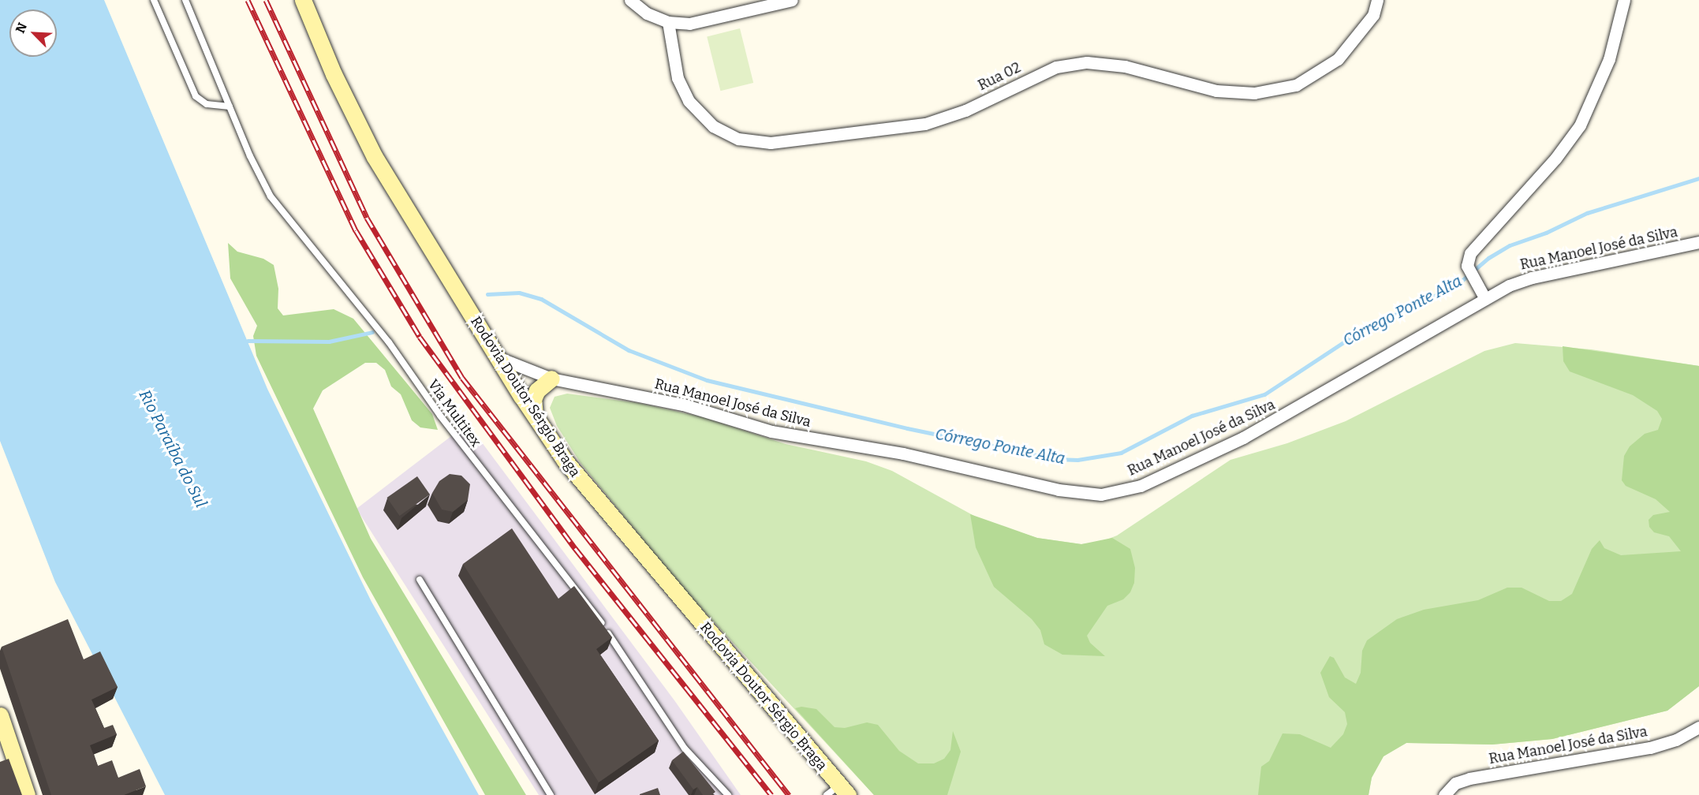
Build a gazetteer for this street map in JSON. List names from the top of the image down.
{
  "streets": {
    "main road": ["Rodovia Doutor Sérgio Braga"],
    "street": ["Rua 02", "Rua Manoel José da Silva"],
    "lane": ["Via Multitex"]
  },
  "crossings": [
    ["Rua Manoel José da Silva", "Rodovia Doutor Sérgio Braga"]
  ],
  "water": ["Córrego Ponte Alta", "Rio Paraíba do Sul"],
  "north": "top left"
}
